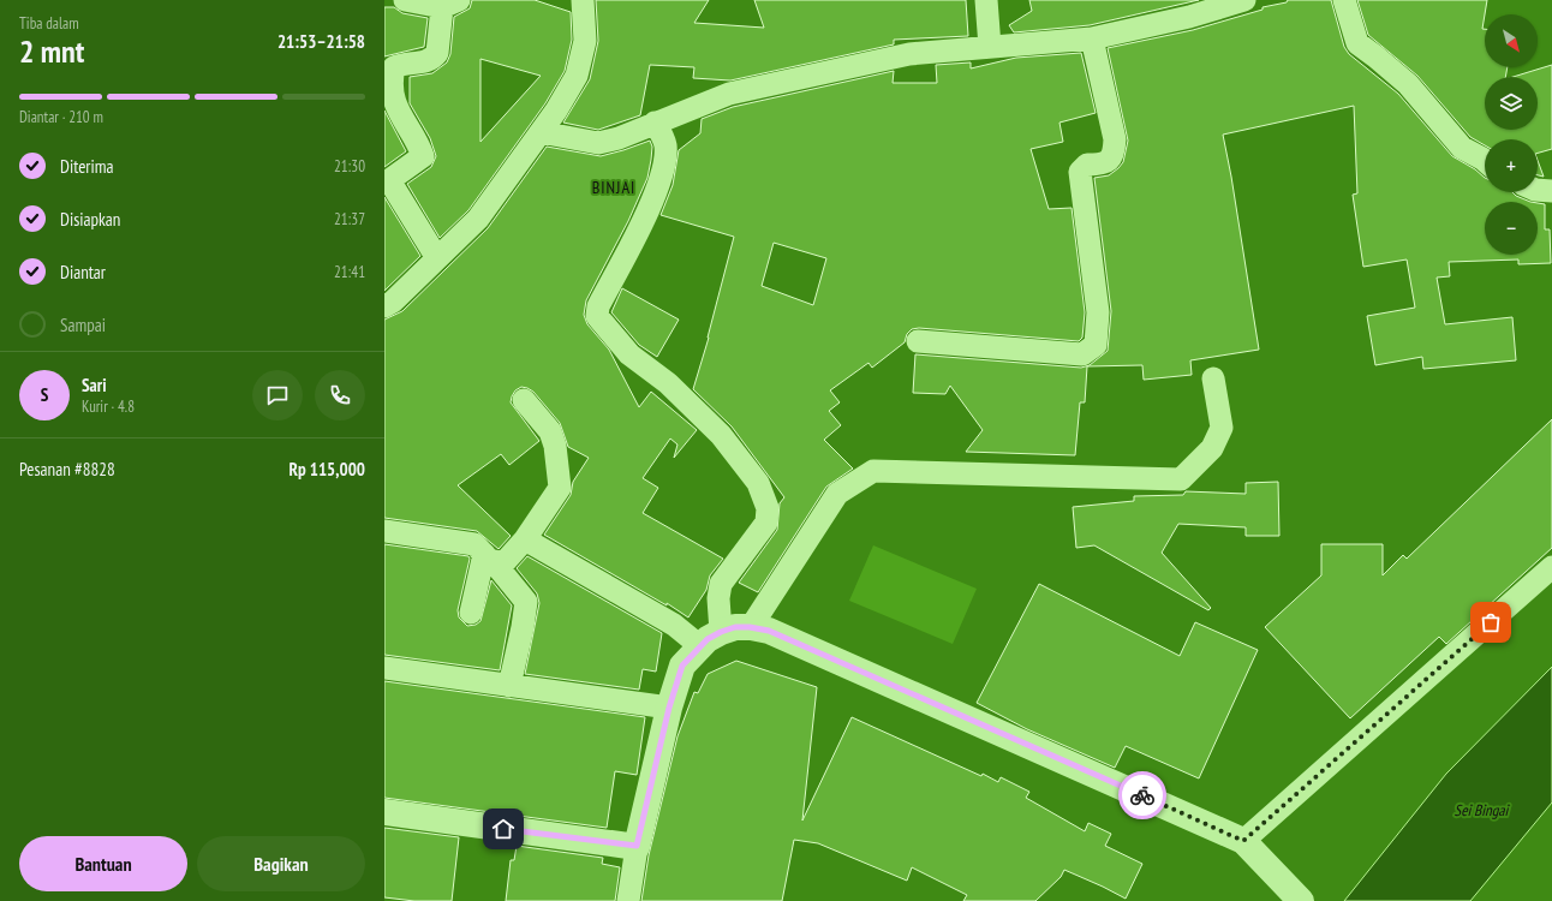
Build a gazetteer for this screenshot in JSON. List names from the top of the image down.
{
  "districts": ["BINJAI"],
  "water": ["Sei Bingai"],
  "north": "bottom right",
  "page": {
    "heading": ["2 mnt", "Tiba dalam", "21:53–21:58"],
    "panel": [
      "Sari",
      "Kurir · 4.8",
      "Pesanan #8828",
      "Rp 115,000"
    ],
    "map_buttons": ["+", "−"],
    "bar": "Diantar · 210 m",
    "list": [
      ["Diterima", "21:30"],
      ["Disiapkan", "21:37"],
      ["Diantar", "21:41"],
      "Sampai"
    ],
    "round": "S",
    "buttons": ["Bantuan", "Bagikan"]
  }
}
